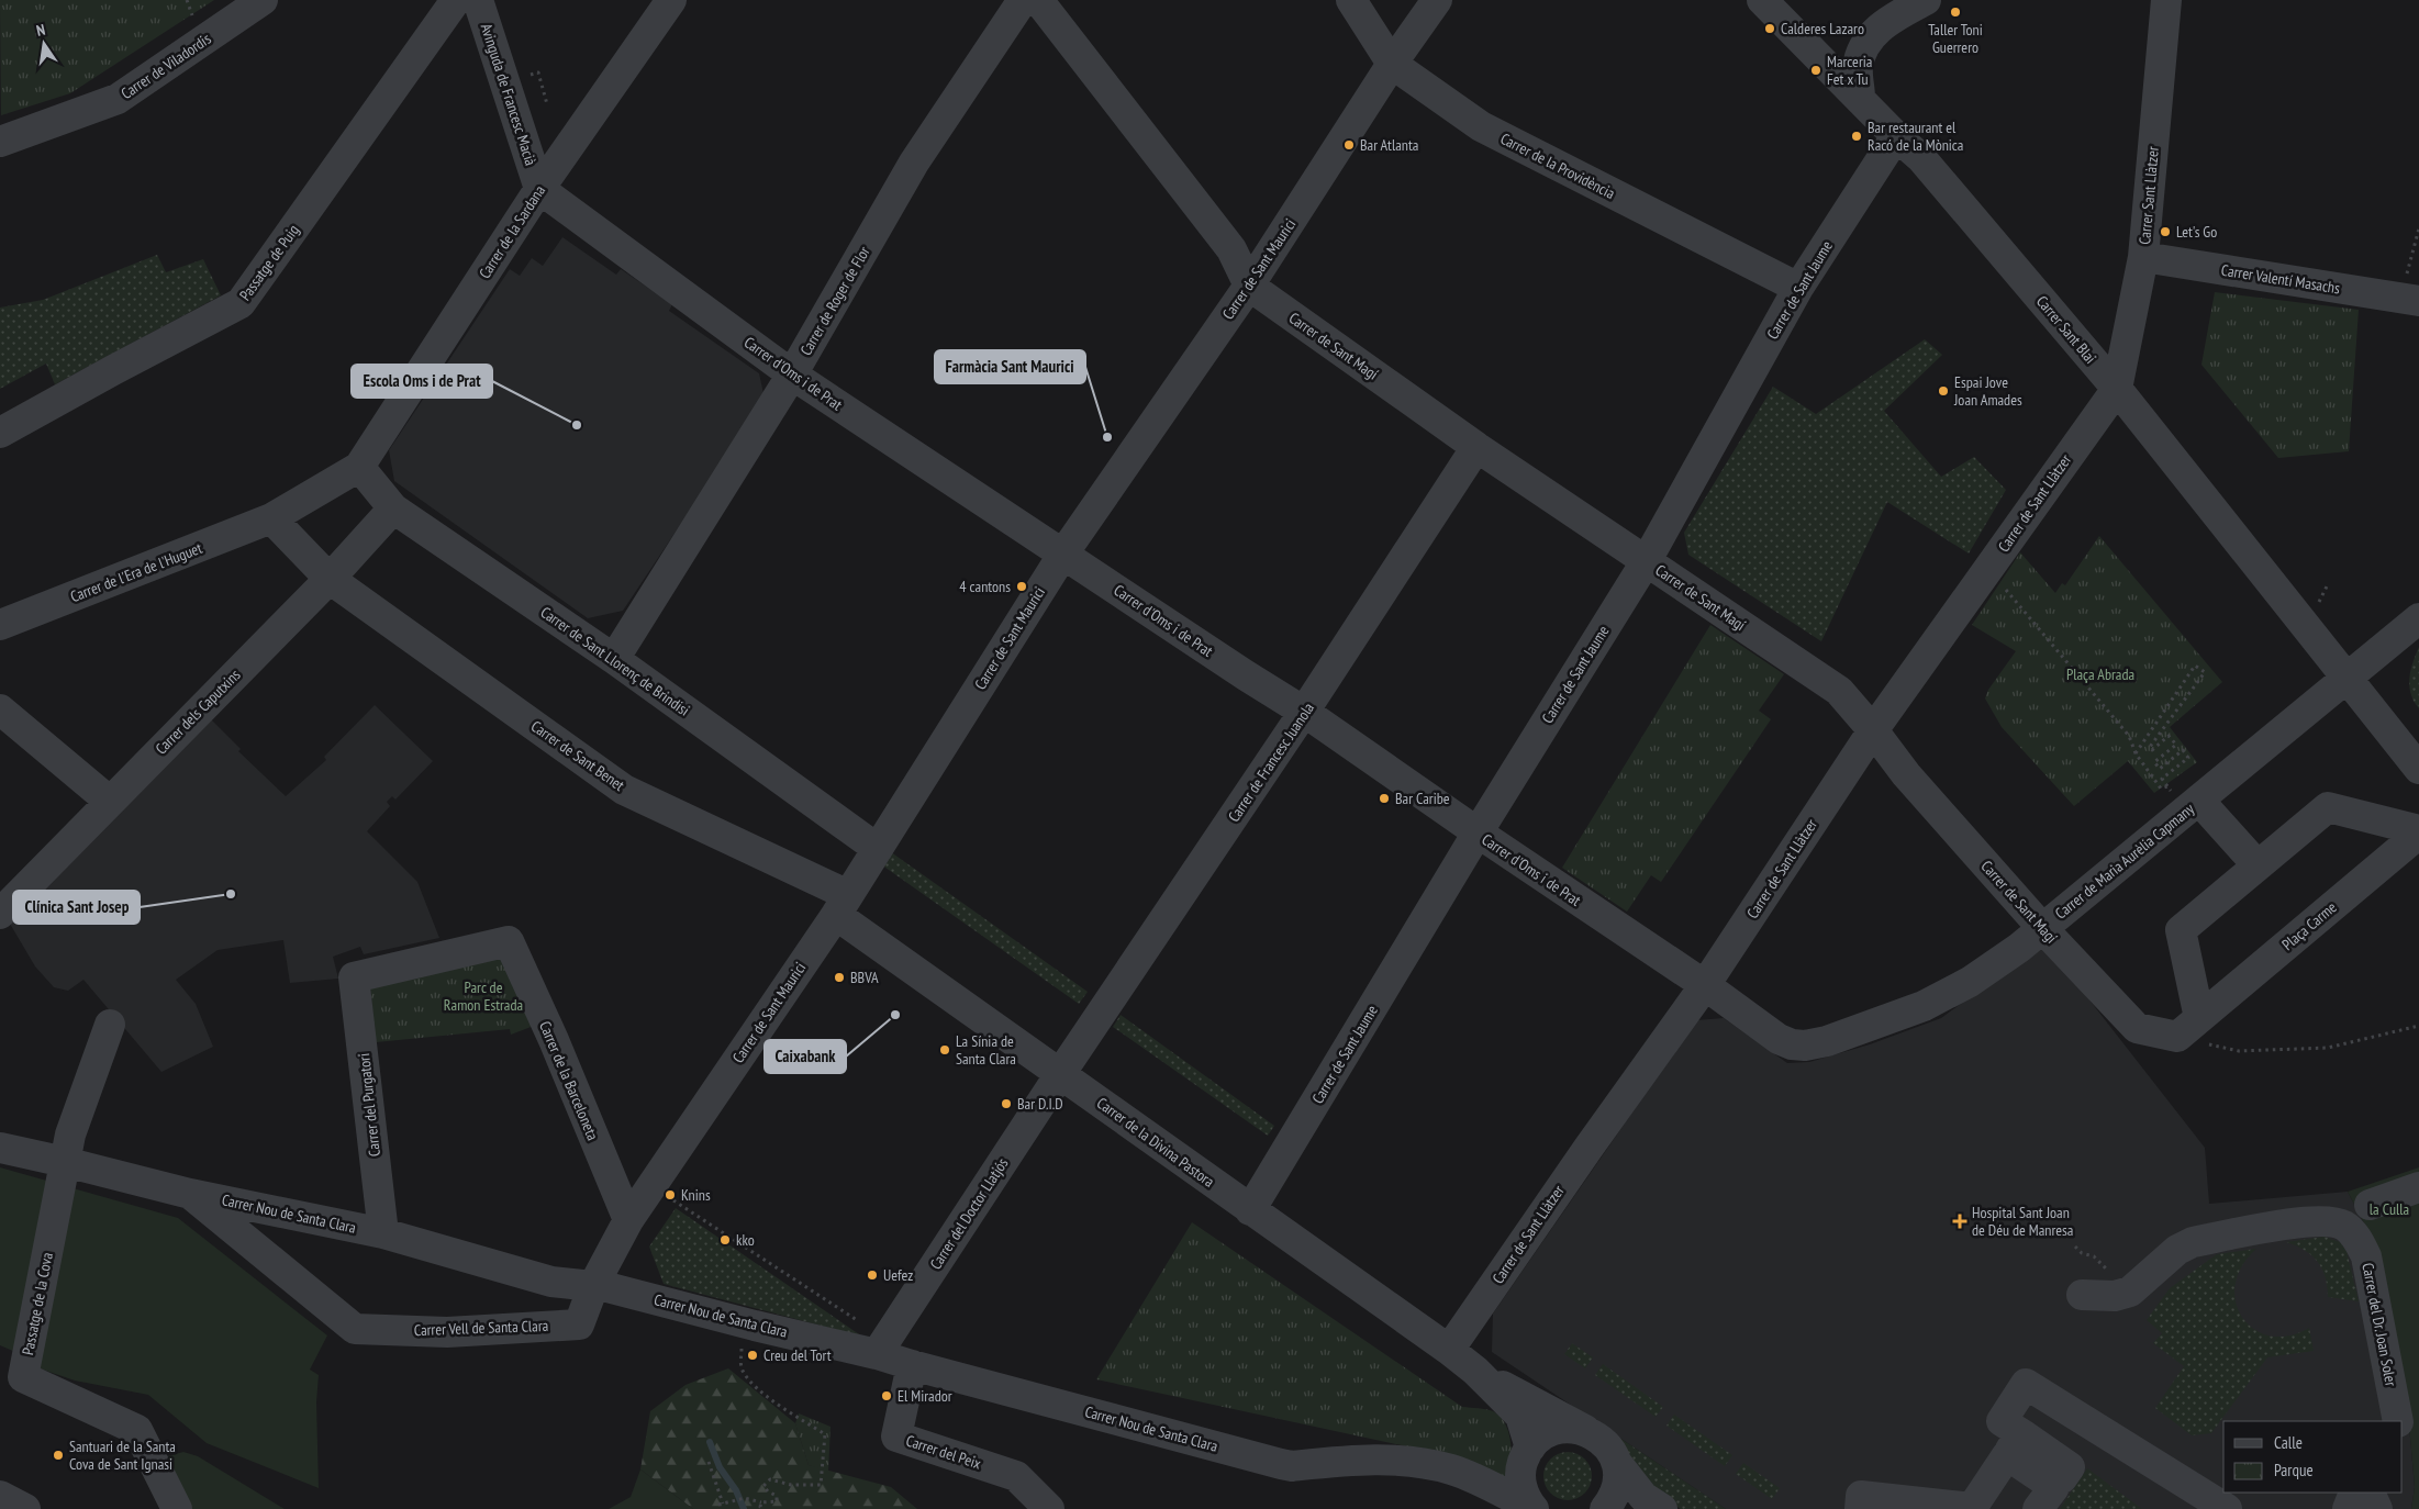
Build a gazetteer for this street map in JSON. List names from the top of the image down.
{
  "streets": {
    "street": [
      "Carrer de Viladordis",
      "Avinguda de Francesc Macià",
      "Carrer de la Providència",
      "Carrer Sant Llàtzer",
      "Carrer de la Sardana",
      "Passatge de Puig",
      "Carrer de Sant Maurici",
      "Carrer Valentí Masachs",
      "Carrer de Sant Jaume",
      "Carrer de Roger de Flor",
      "Carrer Sant Blai",
      "Carrer de Sant Magí",
      "Carrer d'Oms i de Prat",
      "Carrer de Sant Llàtzer",
      "Carrer de l'Era de l'Huguet",
      "Carrer de Sant Llorenç de Brindisi",
      "Carrer dels Caputxins",
      "Carrer de Sant Benet",
      "Carrer de Francesc Juanola",
      "Carrer de Maria Aurèlia Capmany",
      "Plaça Carme",
      "Carrer de la Barceloneta",
      "Carrer del Purgatori",
      "Carrer de la Divina Pastora",
      "Carrer Nou de Santa Clara",
      "Carrer del Doctor Llatjós",
      "Passatge de la Cova",
      "Carrer del Dr. Joan Soler",
      "Carrer Vell de Santa Clara",
      "Carrer del Peix"
    ]
  },
  "crossings": [
    ["Avinguda de Francesc Macià", "Carrer de la Sardana"],
    ["Avinguda de Francesc Macià", "Carrer d'Oms i de Prat"],
    ["Carrer de la Providència", "Carrer de Sant Maurici"],
    ["Carrer de la Providència", "Carrer de Sant Jaume"],
    ["Carrer Sant Llàtzer", "Carrer Valentí Masachs"],
    ["Carrer Sant Llàtzer", "Carrer Sant Blai"],
    ["Carrer Sant Llàtzer", "Carrer de Sant Llàtzer"],
    ["Carrer de la Sardana", "Carrer d'Oms i de Prat"],
    ["Carrer de la Sardana", "Carrer de l'Era de l'Huguet"],
    ["Carrer de la Sardana", "Carrer de Sant Llorenç de Brindisi"],
    ["Carrer de Sant Maurici", "Carrer de Sant Magí"],
    ["Carrer de Sant Maurici", "Carrer d'Oms i de Prat"],
    ["Carrer de Sant Maurici", "Carrer de Sant Llorenç de Brindisi"],
    ["Carrer de Sant Maurici", "Carrer de Sant Benet"],
    ["Carrer de Sant Maurici", "Carrer de la Barceloneta"],
    ["Carrer de Sant Maurici", "Carrer de la Divina Pastora"],
    ["Carrer de Sant Maurici", "Carrer Nou de Santa Clara"],
    ["Carrer de Sant Maurici", "Carrer Vell de Santa Clara"],
    ["Carrer de Sant Jaume", "Carrer Sant Blai"],
    ["Carrer de Sant Jaume", "Carrer de Sant Magí"],
    ["Carrer de Sant Jaume", "Carrer d'Oms i de Prat"],
    ["Carrer de Sant Jaume", "Carrer de la Divina Pastora"],
    ["Carrer de Roger de Flor", "Carrer d'Oms i de Prat"],
    ["Carrer de Roger de Flor", "Carrer de Sant Llorenç de Brindisi"],
    ["Carrer Sant Blai", "Carrer de Sant Llàtzer"],
    ["Carrer Sant Blai", "Carrer de Maria Aurèlia Capmany"],
    ["Carrer de Sant Magí", "Carrer de Sant Llàtzer"],
    ["Carrer de Sant Magí", "Carrer de Francesc Juanola"],
    ["Carrer de Sant Magí", "Carrer de Maria Aurèlia Capmany"],
    ["Carrer de Sant Magí", "Plaça Carme"],
    ["Carrer d'Oms i de Prat", "Carrer de Sant Llàtzer"],
    ["Carrer d'Oms i de Prat", "Carrer de Francesc Juanola"],
    ["Carrer d'Oms i de Prat", "Carrer de Maria Aurèlia Capmany"],
    ["Carrer de Sant Llàtzer", "Carrer de la Divina Pastora"],
    ["Carrer de l'Era de l'Huguet", "Carrer de Sant Llorenç de Brindisi"],
    ["Carrer de Sant Llorenç de Brindisi", "Carrer dels Caputxins"],
    ["Carrer dels Caputxins", "Carrer de Sant Benet"],
    ["Carrer de Sant Benet", "Carrer de la Divina Pastora"],
    ["Carrer de Francesc Juanola", "Carrer de la Divina Pastora"],
    ["Carrer de Francesc Juanola", "Carrer del Doctor Llatjós"],
    ["Carrer de la Barceloneta", "Carrer del Purgatori"],
    ["Carrer del Purgatori", "Carrer Nou de Santa Clara"],
    ["Carrer de la Divina Pastora", "Carrer del Doctor Llatjós"],
    ["Carrer Nou de Santa Clara", "Carrer del Doctor Llatjós"],
    ["Carrer Nou de Santa Clara", "Passatge de la Cova"],
    ["Carrer Nou de Santa Clara", "Carrer Vell de Santa Clara"],
    ["Carrer Nou de Santa Clara", "Carrer del Peix"]
  ],
  "parks": ["Plaça Abrada", "Parc de Ramon Estrada", "la Culla"],
  "places": {
    "other": [
      "Taller Toni Guerrero",
      "Calderes Lazaro",
      "Marceria Fet x Tu",
      "Bar restaurant el Racó de la Mònica",
      "Bar Atlanta",
      "Let's Go",
      "Espai Jove Joan Amades",
      "Escola Oms i de Prat",
      "Farmàcia Sant Maurici",
      "4 cantons",
      "Bar Caribe",
      "Clínica Sant Josep",
      "BBVA",
      "Caixabank",
      "La Sínia de Santa Clara",
      "Bar D.I.D",
      "Knins",
      "kko",
      "Uefez",
      "Creu del Tort",
      "El Mirador",
      "Santuari de la Santa Cova de Sant Ignasi"
    ],
    "health": ["Hospital Sant Joan de Déu de Manresa"]
  },
  "legend": ["Calle", "Parque"],
  "north": "top"
}
